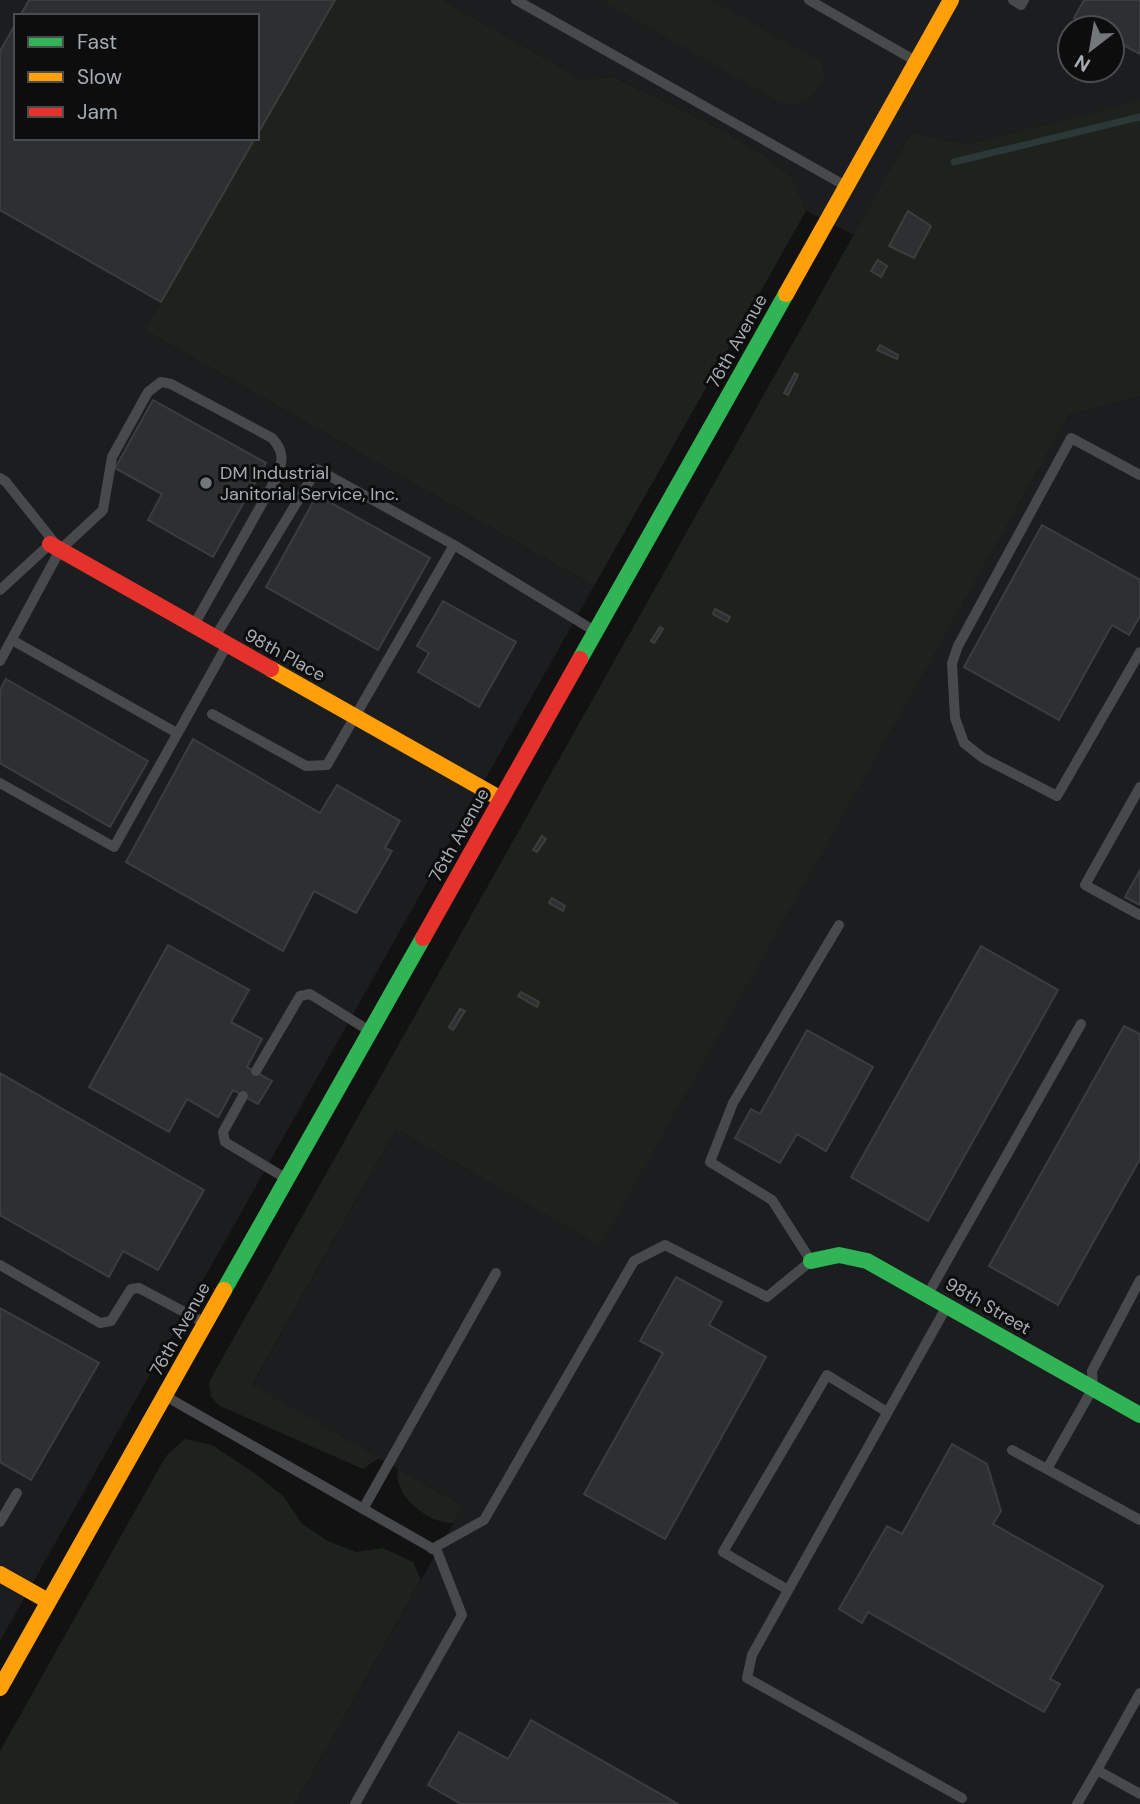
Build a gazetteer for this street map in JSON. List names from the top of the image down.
{
  "streets": {
    "street": ["76th Avenue", "98th Place", "98th Street"]
  },
  "crossings": [
    ["76th Avenue", "98th Place"]
  ],
  "places": ["DM Industrial Janitorial Service, Inc."],
  "legend": ["Fast", "Slow", "Jam"],
  "north": "bottom left"
}
